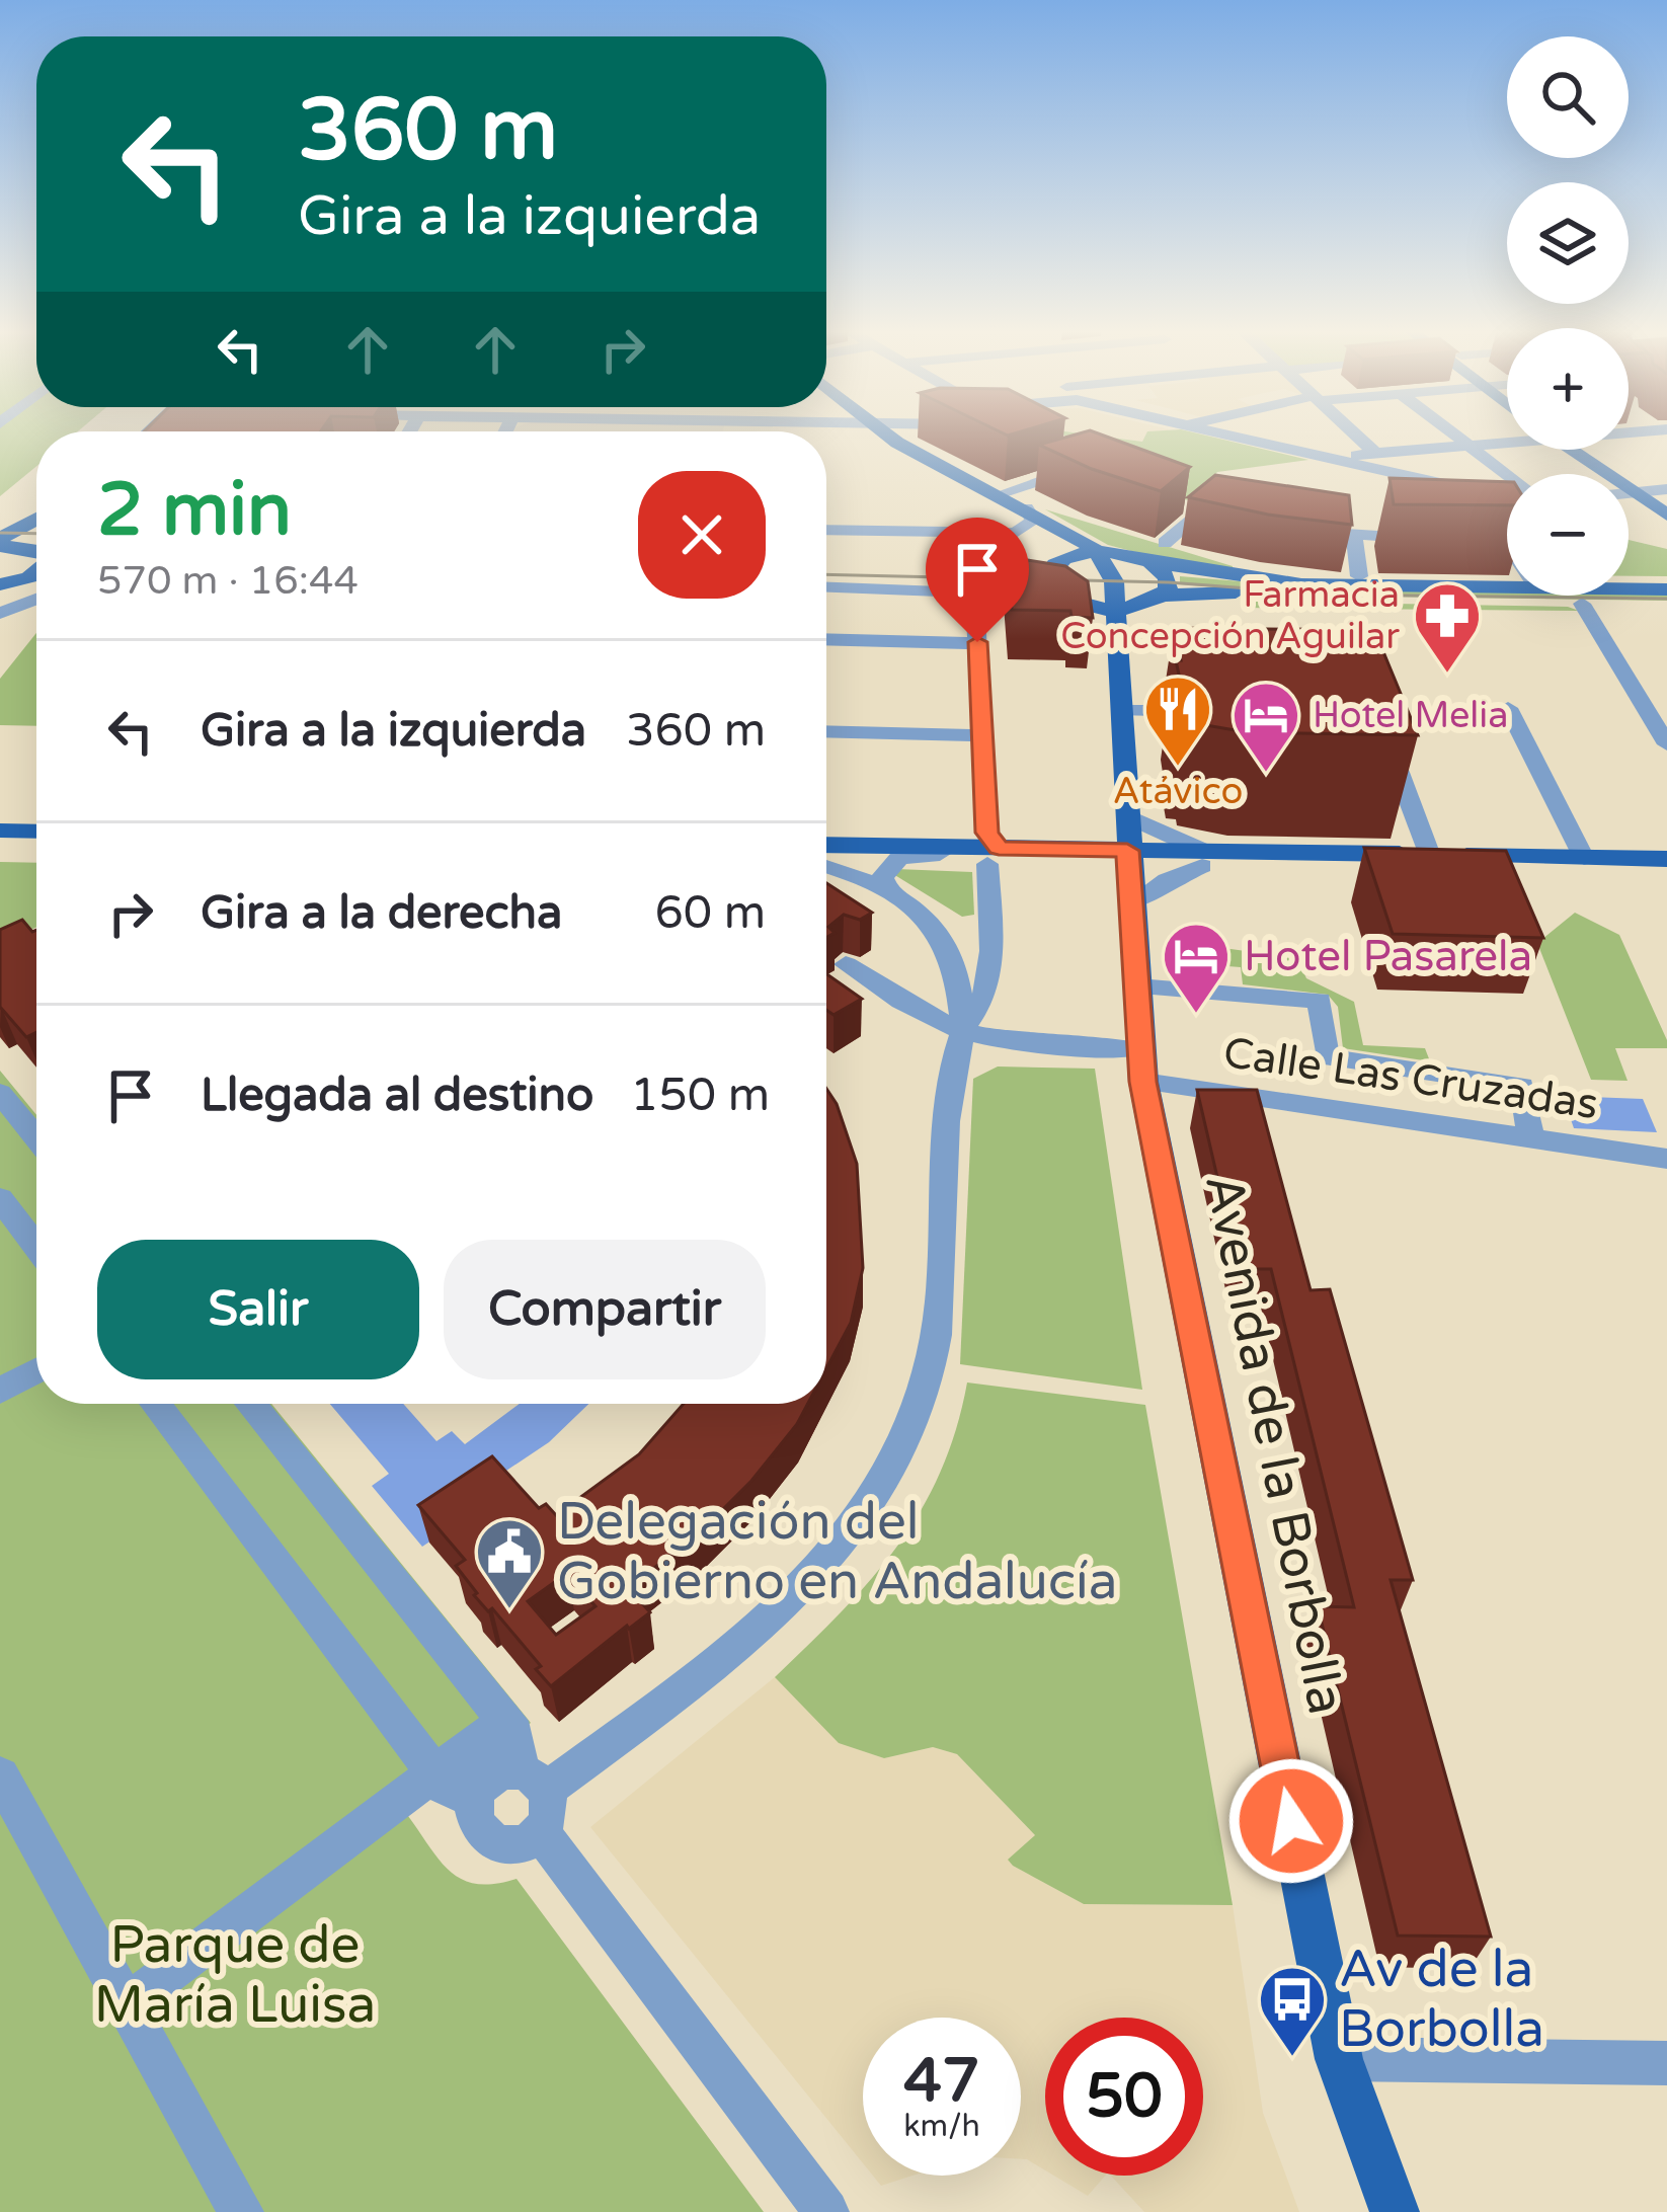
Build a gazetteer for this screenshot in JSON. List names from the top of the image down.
{
  "streets": {
    "main road": ["Avenida de la Borbolla"],
    "street": ["Calle Las Cruzadas"]
  },
  "crossings": [
    ["Calle Las Cruzadas", "Avenida de la Borbolla"]
  ],
  "parks": ["Parque de María Luisa"],
  "places": {
    "pharmacy": ["Farmacia Concepción Aguilar"],
    "restaurant": ["Atávico"],
    "hotel": ["Hotel Melia", "Hotel Pasarela"],
    "public building": ["Delegación del Gobierno en Andalucía"],
    "bus stop": ["Av de la Borbolla"]
  },
  "page": {
    "map_buttons": ["+", "−"],
    "turn": ["360 m", "Gira a la izquierda"],
    "heading": ["2 min", "570 m · 16:44"],
    "list": [
      {
        "name": "Gira a la izquierda",
        "value": "360 m"
      },
      {
        "name": "Gira a la derecha",
        "value": "60 m"
      },
      {
        "name": "Llegada al destino",
        "value": "150 m"
      }
    ],
    "buttons": ["Salir", "Compartir"],
    "speed": "47 km/h",
    "limit": "50"
  }
}
